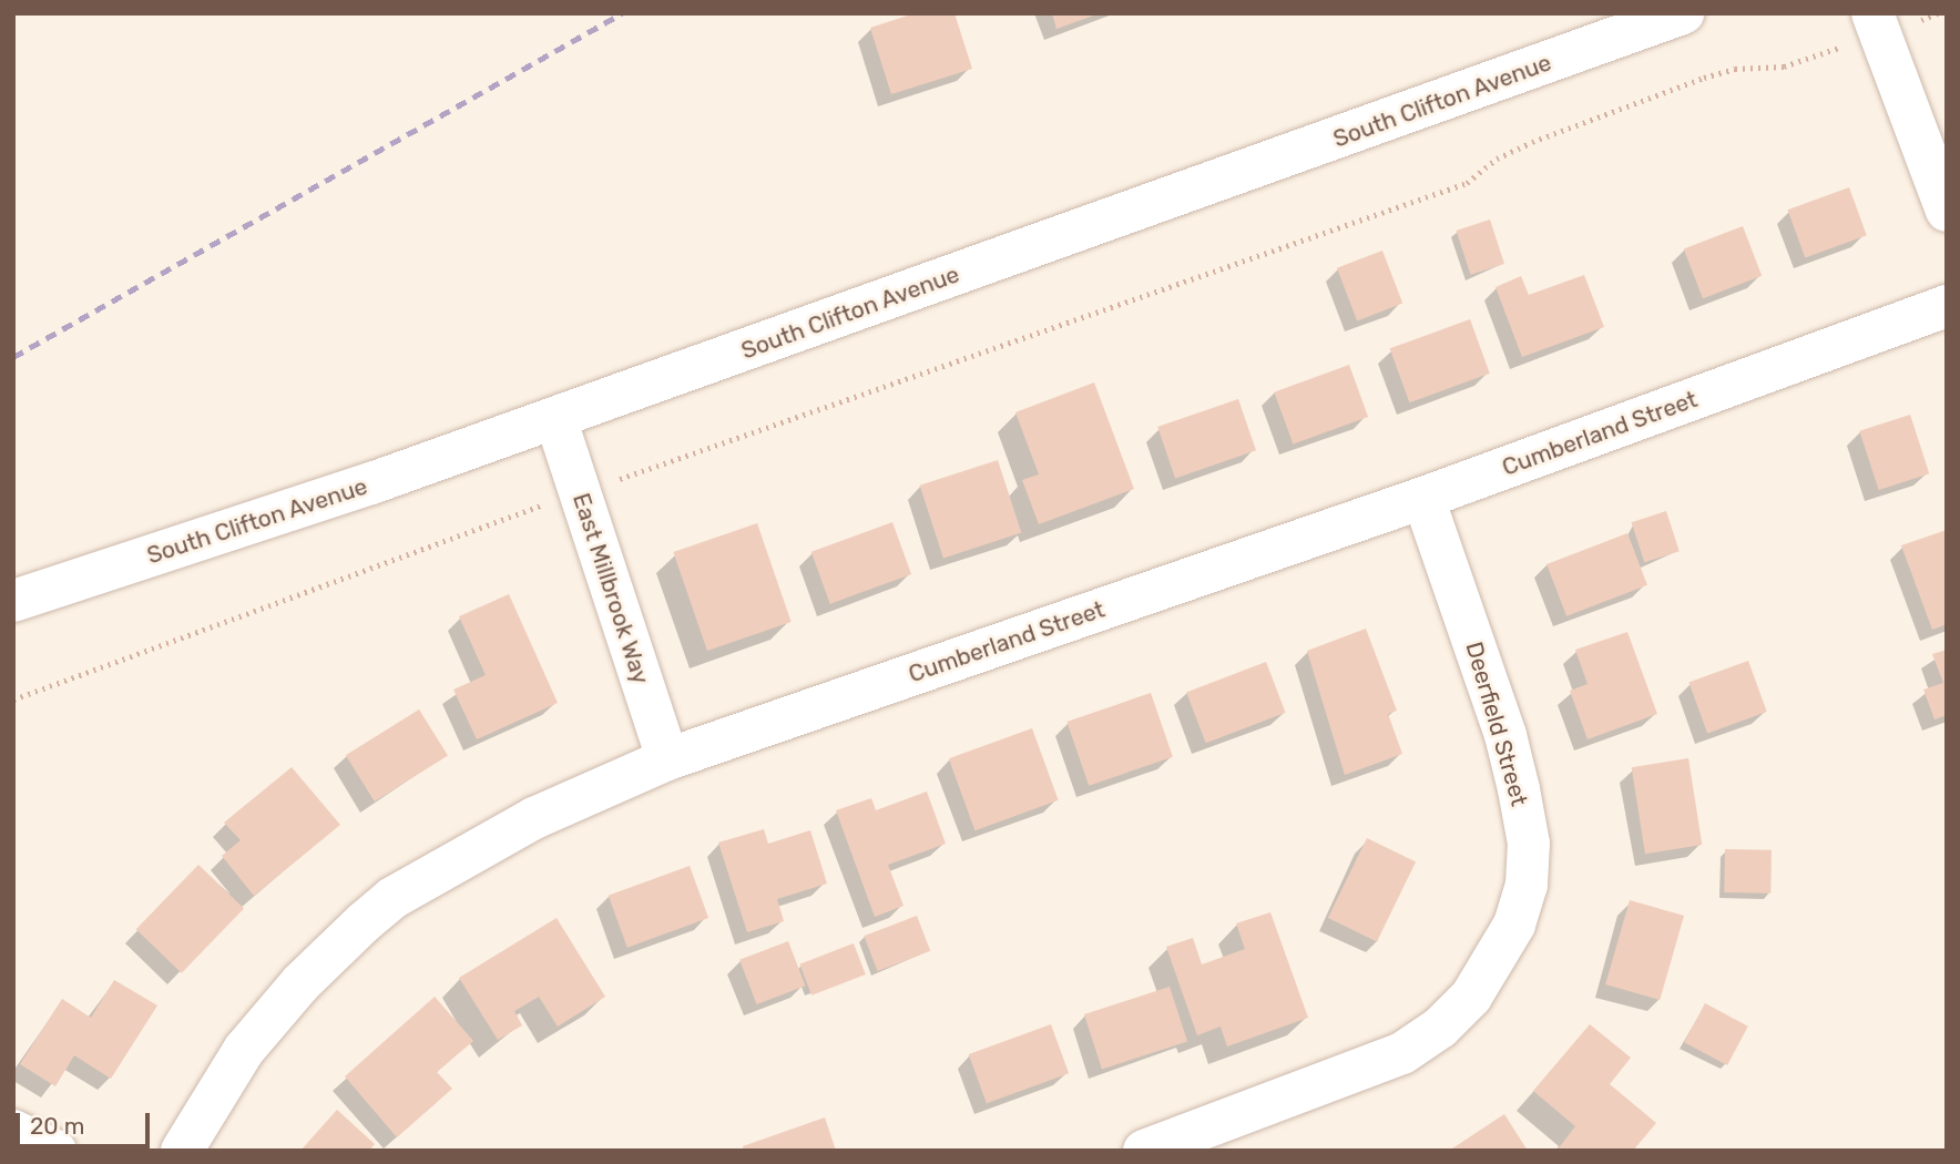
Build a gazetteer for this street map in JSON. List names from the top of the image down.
{
  "streets": {
    "street": [
      "South Clifton Avenue",
      "Cumberland Street",
      "East Millbrook Way",
      "Deerfield Street"
    ]
  },
  "crossings": [
    ["South Clifton Avenue", "East Millbrook Way"],
    ["Cumberland Street", "East Millbrook Way"],
    ["Cumberland Street", "Deerfield Street"]
  ],
  "scale_bar": "20 m"
}
